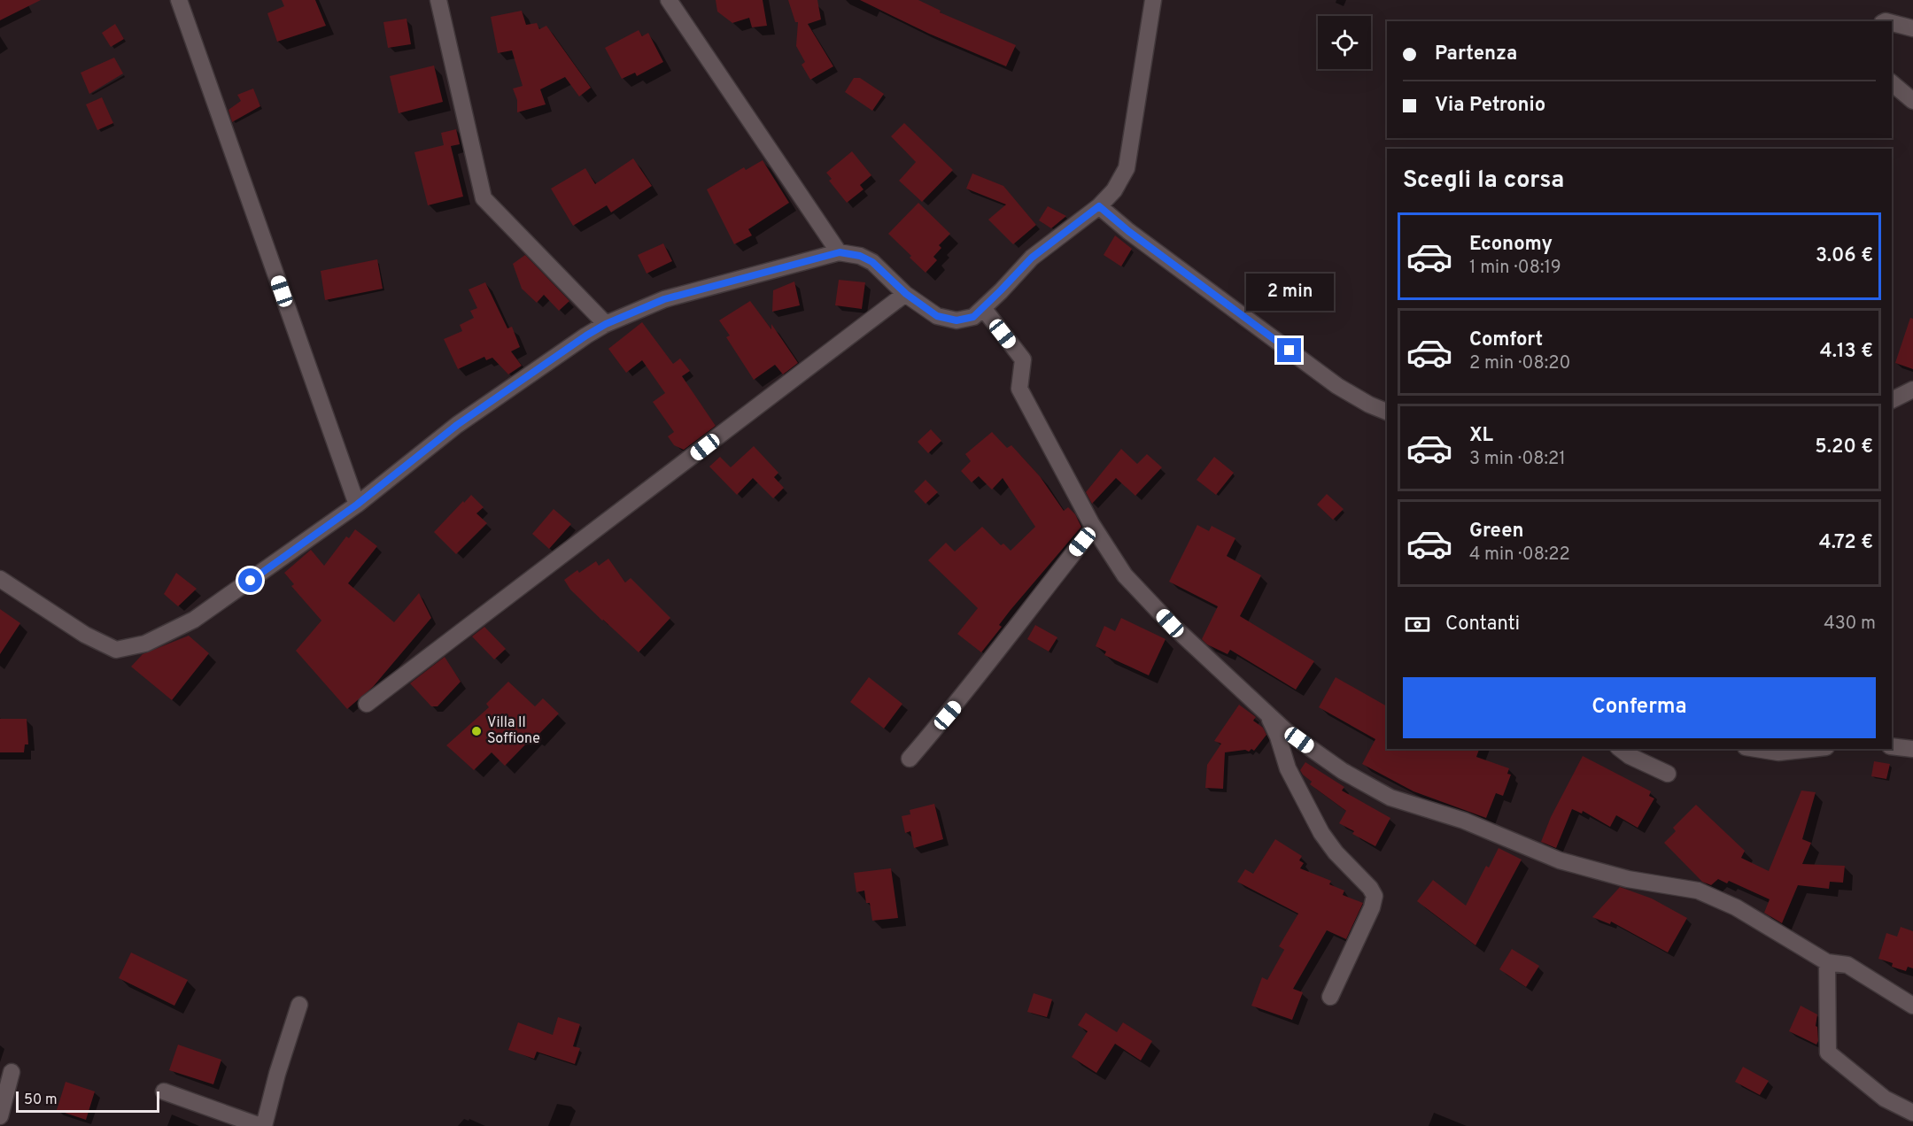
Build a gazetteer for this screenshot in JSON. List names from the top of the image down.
{
  "places": ["Villa Il Soffione"],
  "scale_bar": "50 m",
  "page": {
    "banner": ["Partenza", "Via Petronio"],
    "heading": "Scegli la corsa",
    "list": [
      {
        "name": "Economy",
        "note": "1 min · 08:19",
        "value": "3.06 €"
      },
      {
        "name": "Comfort",
        "note": "2 min · 08:20",
        "value": "4.13 €"
      },
      {
        "name": "XL",
        "note": "3 min · 08:21",
        "value": "5.20 €"
      },
      {
        "name": "Green",
        "note": "4 min · 08:22",
        "value": "4.72 €"
      }
    ],
    "bubble": "2 min",
    "pay": ["Contanti", "430 m"],
    "buttons": "Conferma",
    "scale": "50 m"
  }
}
